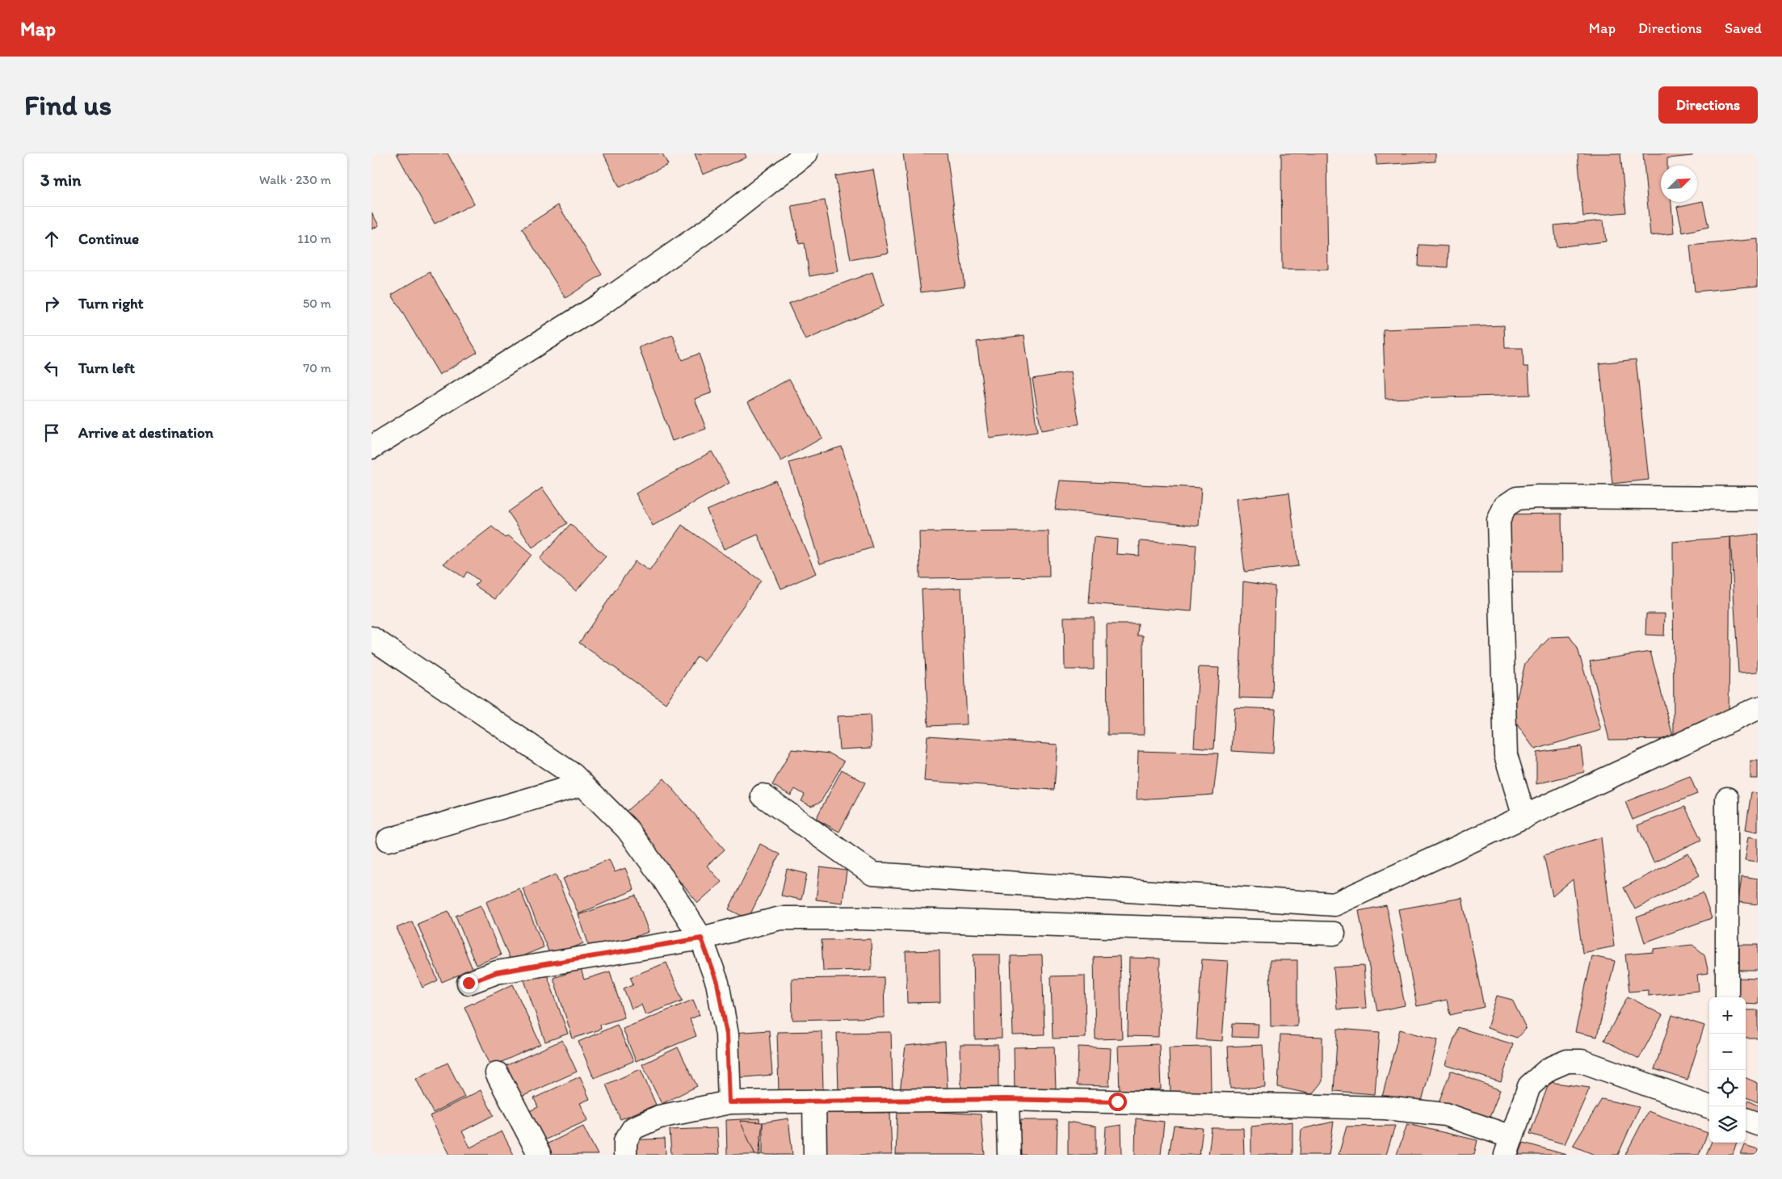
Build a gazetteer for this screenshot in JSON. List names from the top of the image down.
{
  "north": "top right",
  "page": {
    "header": "Map",
    "nav": ["Map", "Directions", "Saved"],
    "buttons": "Directions",
    "title": "Find us",
    "heading": ["3 min", "Walk · 230 m"],
    "list": [
      ["Continue", "110 m"],
      ["Turn right", "50 m"],
      ["Turn left", "70 m"],
      "Arrive at destination"
    ],
    "map_buttons": ["+", "−"]
  }
}
